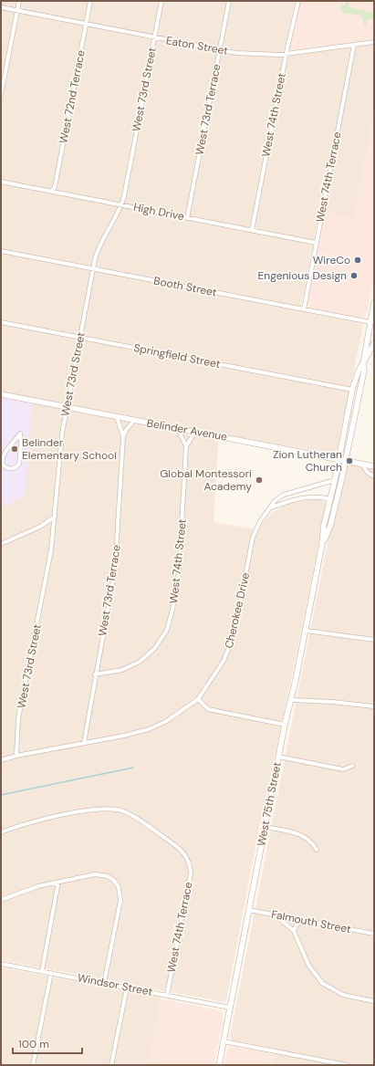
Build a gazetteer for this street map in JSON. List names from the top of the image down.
{
  "streets": {
    "main road": ["Belinder Avenue", "West 75th Street"],
    "street": [
      "Eaton Street",
      "West 73rd Street",
      "West 72nd Terrace",
      "West 73rd Terrace",
      "West 74th Street",
      "West 74th Terrace",
      "High Drive",
      "Booth Street",
      "Springfield Street",
      "Cherokee Drive",
      "Falmouth Street",
      "Windsor Street"
    ]
  },
  "crossings": [
    ["Eaton Street", "West 73rd Street"],
    ["Eaton Street", "West 72nd Terrace"],
    ["Eaton Street", "West 73rd Terrace"],
    ["Eaton Street", "West 74th Street"],
    ["Eaton Street", "West 74th Terrace"],
    ["West 73rd Street", "High Drive"],
    ["West 73rd Street", "Booth Street"],
    ["West 73rd Street", "Springfield Street"],
    ["West 73rd Street", "Belinder Avenue"],
    ["West 73rd Street", "Cherokee Drive"],
    ["West 72nd Terrace", "High Drive"],
    ["West 73rd Terrace", "West 74th Street"],
    ["West 73rd Terrace", "High Drive"],
    ["West 73rd Terrace", "Belinder Avenue"],
    ["West 73rd Terrace", "Cherokee Drive"],
    ["West 74th Street", "High Drive"],
    ["West 74th Street", "Belinder Avenue"],
    ["West 74th Terrace", "High Drive"],
    ["West 74th Terrace", "Booth Street"],
    ["West 74th Terrace", "Windsor Street"],
    ["Booth Street", "West 75th Street"],
    ["Springfield Street", "West 75th Street"],
    ["Belinder Avenue", "West 75th Street"],
    ["Cherokee Drive", "West 75th Street"],
    ["West 75th Street", "Falmouth Street"],
    ["West 75th Street", "Windsor Street"]
  ],
  "places": [
    "WireCo",
    "Engenious Design",
    "Belinder Elementary School",
    "Zion Lutheran Church",
    "Global Montessori Academy"
  ],
  "scale_bar": "100 m"
}
